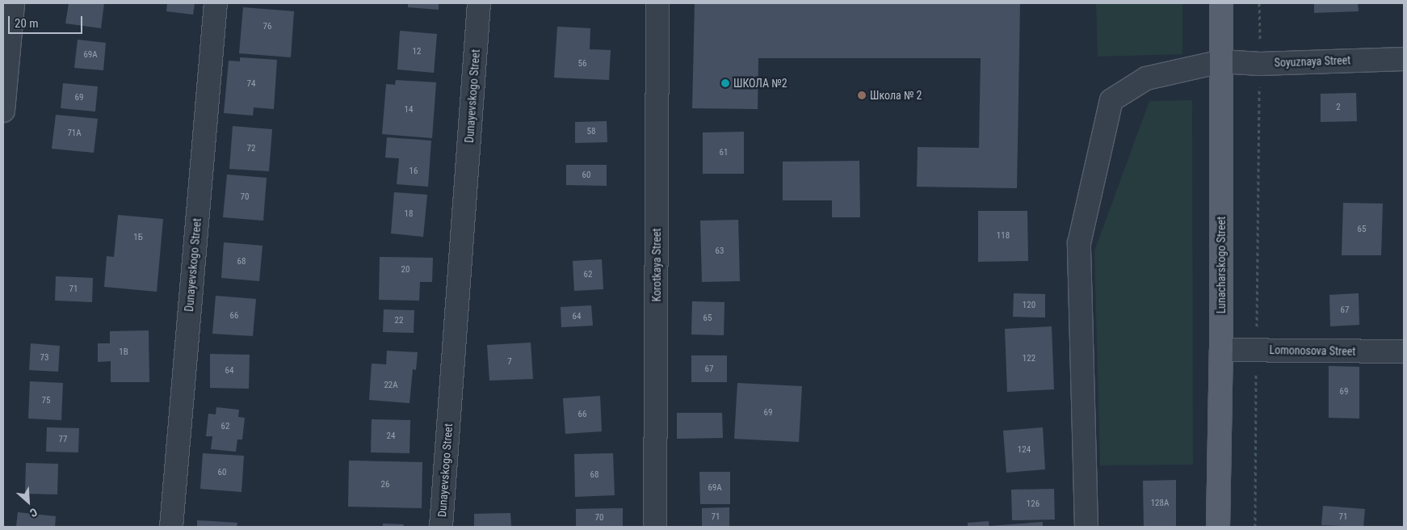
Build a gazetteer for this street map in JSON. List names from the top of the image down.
{
  "streets": {
    "main road": ["Lunacharskogo Street"],
    "street": [
      "Soyuznaya Street",
      "Dunayevskogo Street",
      "Korotkaya Street",
      "Lomonosova Street"
    ]
  },
  "crossings": [
    ["Soyuznaya Street", "Lunacharskogo Street"],
    ["Lunacharskogo Street", "Lomonosova Street"]
  ],
  "places": ["ШКОЛА №2", "Школа № 2"],
  "house_numbers": [
    "76",
    "12",
    "69А",
    "56",
    "74",
    "69",
    "2",
    "14",
    "58",
    "71А",
    "72",
    "61",
    "16",
    "60",
    "70",
    "18",
    "65",
    "118",
    "1Б",
    "63",
    "68",
    "20",
    "62",
    "71",
    "120",
    "67",
    "66",
    "64",
    "65",
    "22",
    "1В",
    "73",
    "122",
    "7",
    "67",
    "64",
    "22А",
    "69",
    "75",
    "69",
    "66",
    "62",
    "24",
    "77",
    "124",
    "60",
    "68",
    "26",
    "69А",
    "128А",
    "126",
    "71",
    "71",
    "70"
  ],
  "scale_bar": "20 m",
  "north": "bottom right"
}
